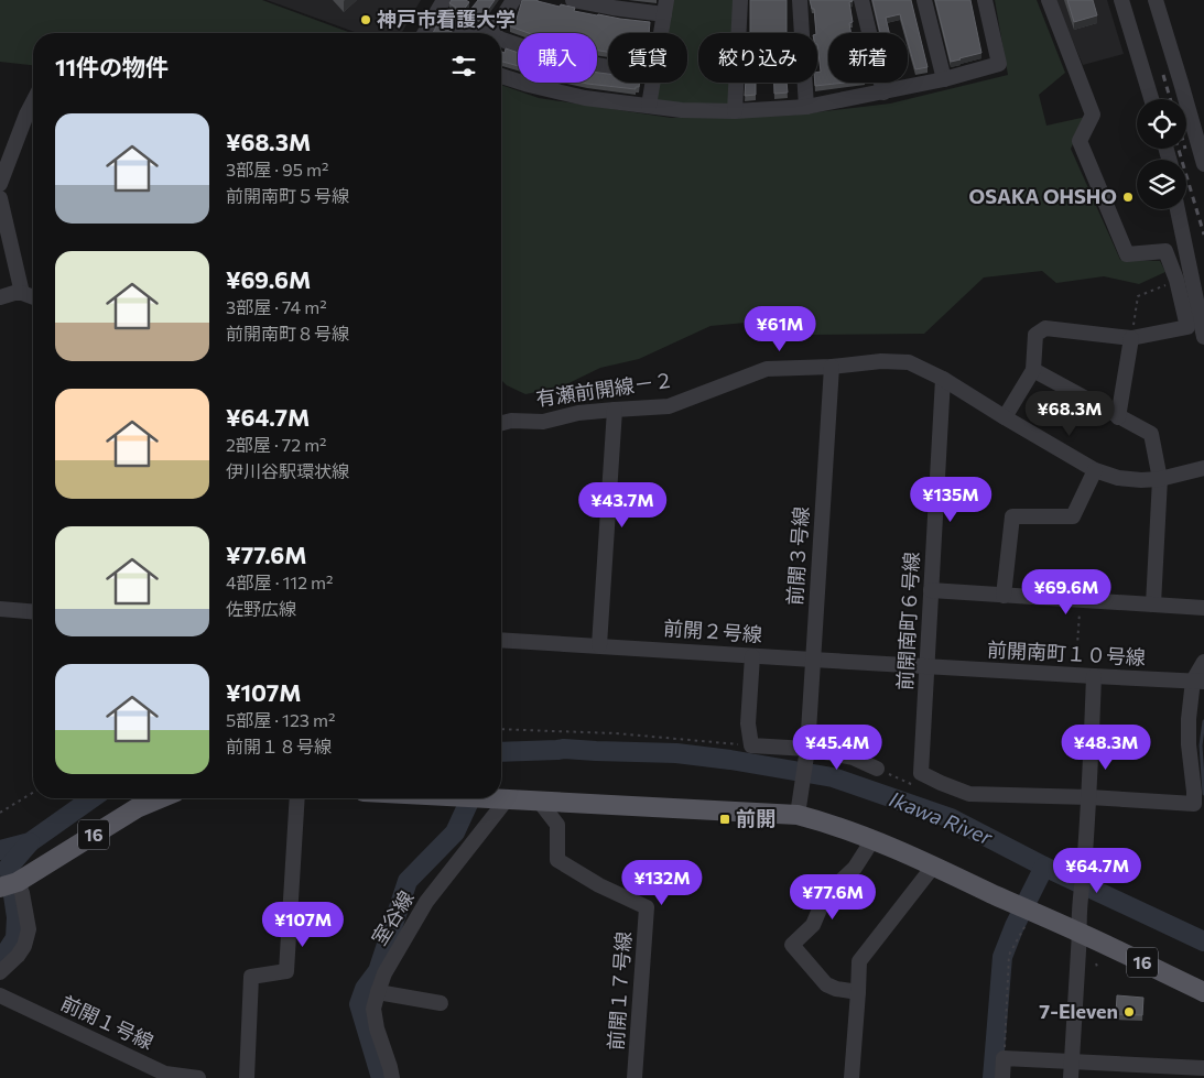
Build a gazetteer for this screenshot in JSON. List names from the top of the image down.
{
  "streets": {
    "main road": ["16"],
    "street": [
      "有瀬前開線－２",
      "前開３号線",
      "前開南町６号線",
      "前開２号線",
      "前開南町１０号線",
      "室谷線",
      "前開１７号線",
      "前開１号線"
    ]
  },
  "crossings": [
    ["有瀬前開線－２", "前開３号線"],
    ["有瀬前開線－２", "前開南町６号線"],
    ["前開３号線", "前開２号線"],
    ["前開３号線", "16"],
    ["前開南町６号線", "前開２号線"],
    ["前開南町６号線", "前開南町１０号線"],
    ["前開２号線", "前開南町１０号線"],
    ["16", "室谷線"],
    ["16", "前開１７号線"]
  ],
  "water": ["Ikawa River"],
  "places": {
    "other": ["神戸市看護大学", "OSAKA OHSHO", "7-Eleven"],
    "transit": ["前開"]
  },
  "page": {
    "chip": [
      "購入",
      "賃貸",
      "絞り込み",
      "新着"
    ],
    "heading": "11件の物件",
    "list": [
      {
        "name": "¥68.3M",
        "note": "3部屋 · 95 m² · 前開南町５号線"
      },
      {
        "name": "¥69.6M",
        "note": "3部屋 · 74 m² · 前開南町８号線"
      },
      {
        "name": "¥64.7M",
        "note": "2部屋 · 72 m² · 伊川谷駅環状線"
      },
      {
        "name": "¥77.6M",
        "note": "4部屋 · 112 m² · 佐野広線"
      },
      {
        "name": "¥107M",
        "note": "5部屋 · 123 m² · 前開１８号線"
      }
    ],
    "price": [
      "¥61M",
      "¥68.3M",
      "¥135M",
      "¥43.7M",
      "¥69.6M",
      "¥45.4M",
      "¥48.3M",
      "¥64.7M",
      "¥132M",
      "¥77.6M",
      "¥107M"
    ]
  }
}
